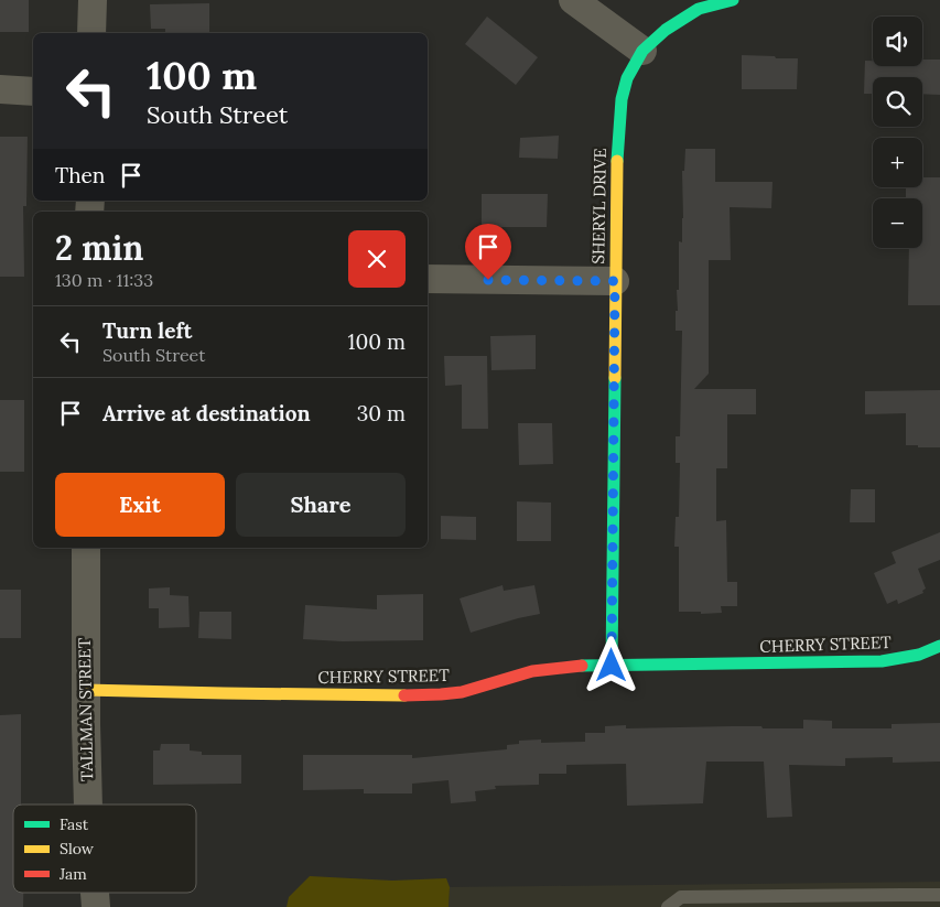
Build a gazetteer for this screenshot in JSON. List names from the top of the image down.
{
  "streets": {
    "street": ["SHERYL DRIVE", "CHERRY STREET", "TALLMAN STREET"]
  },
  "crossings": [
    ["SHERYL DRIVE", "CHERRY STREET"],
    ["CHERRY STREET", "TALLMAN STREET"]
  ],
  "legend": ["Fast", "Slow", "Jam"],
  "page": {
    "map_buttons": ["+", "−"],
    "turn": ["100 m", "South Street"],
    "then": "Then",
    "heading": ["2 min", "130 m · 11:33"],
    "list": [
      {
        "name": "Turn left",
        "note": "South Street",
        "value": "100 m"
      },
      {
        "name": "Arrive at destination",
        "value": "30 m"
      }
    ],
    "buttons": ["Exit", "Share"]
  }
}
